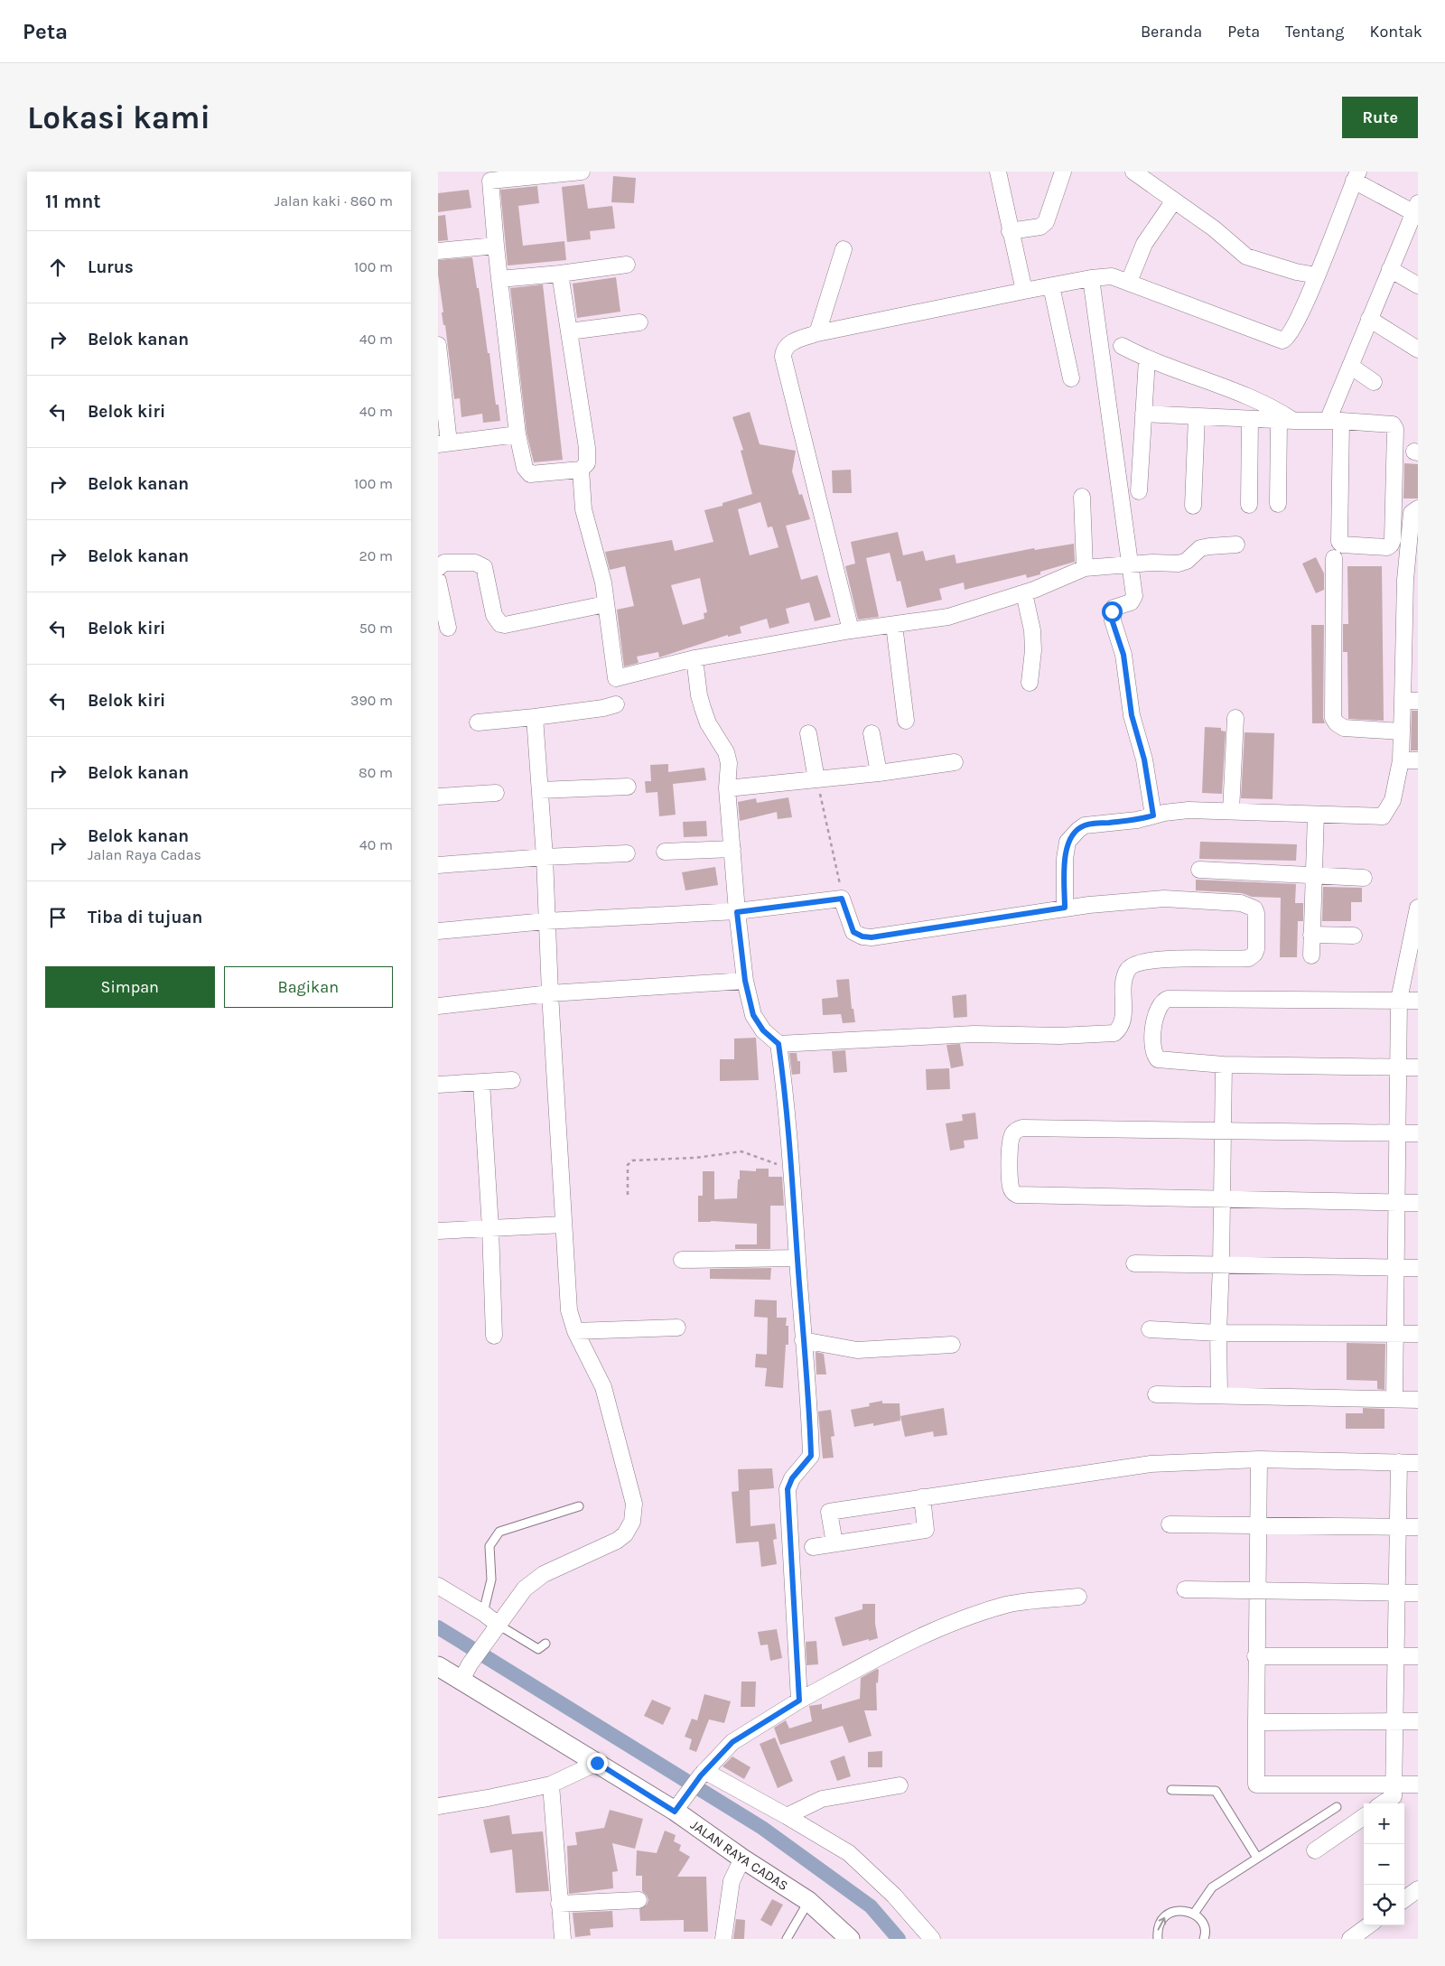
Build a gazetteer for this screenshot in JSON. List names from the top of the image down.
{
  "streets": {
    "street": ["JALAN RAYA CADAS"]
  },
  "page": {
    "header": "Peta",
    "nav": [
      "Beranda",
      "Peta",
      "Tentang",
      "Kontak"
    ],
    "buttons": [
      "Rute",
      ["Simpan", "Bagikan"]
    ],
    "title": "Lokasi kami",
    "heading": ["11 mnt", "Jalan kaki · 860 m"],
    "list": [
      ["Lurus", "100 m"],
      ["Belok kanan", "40 m"],
      ["Belok kiri", "40 m"],
      ["Belok kanan", "100 m"],
      ["Belok kanan", "20 m"],
      ["Belok kiri", "50 m"],
      ["Belok kiri", "390 m"],
      ["Belok kanan", "80 m"],
      ["Belok kanan", "Jalan Raya Cadas", "40 m"],
      "Tiba di tujuan"
    ],
    "map_buttons": ["+", "−"]
  }
}
